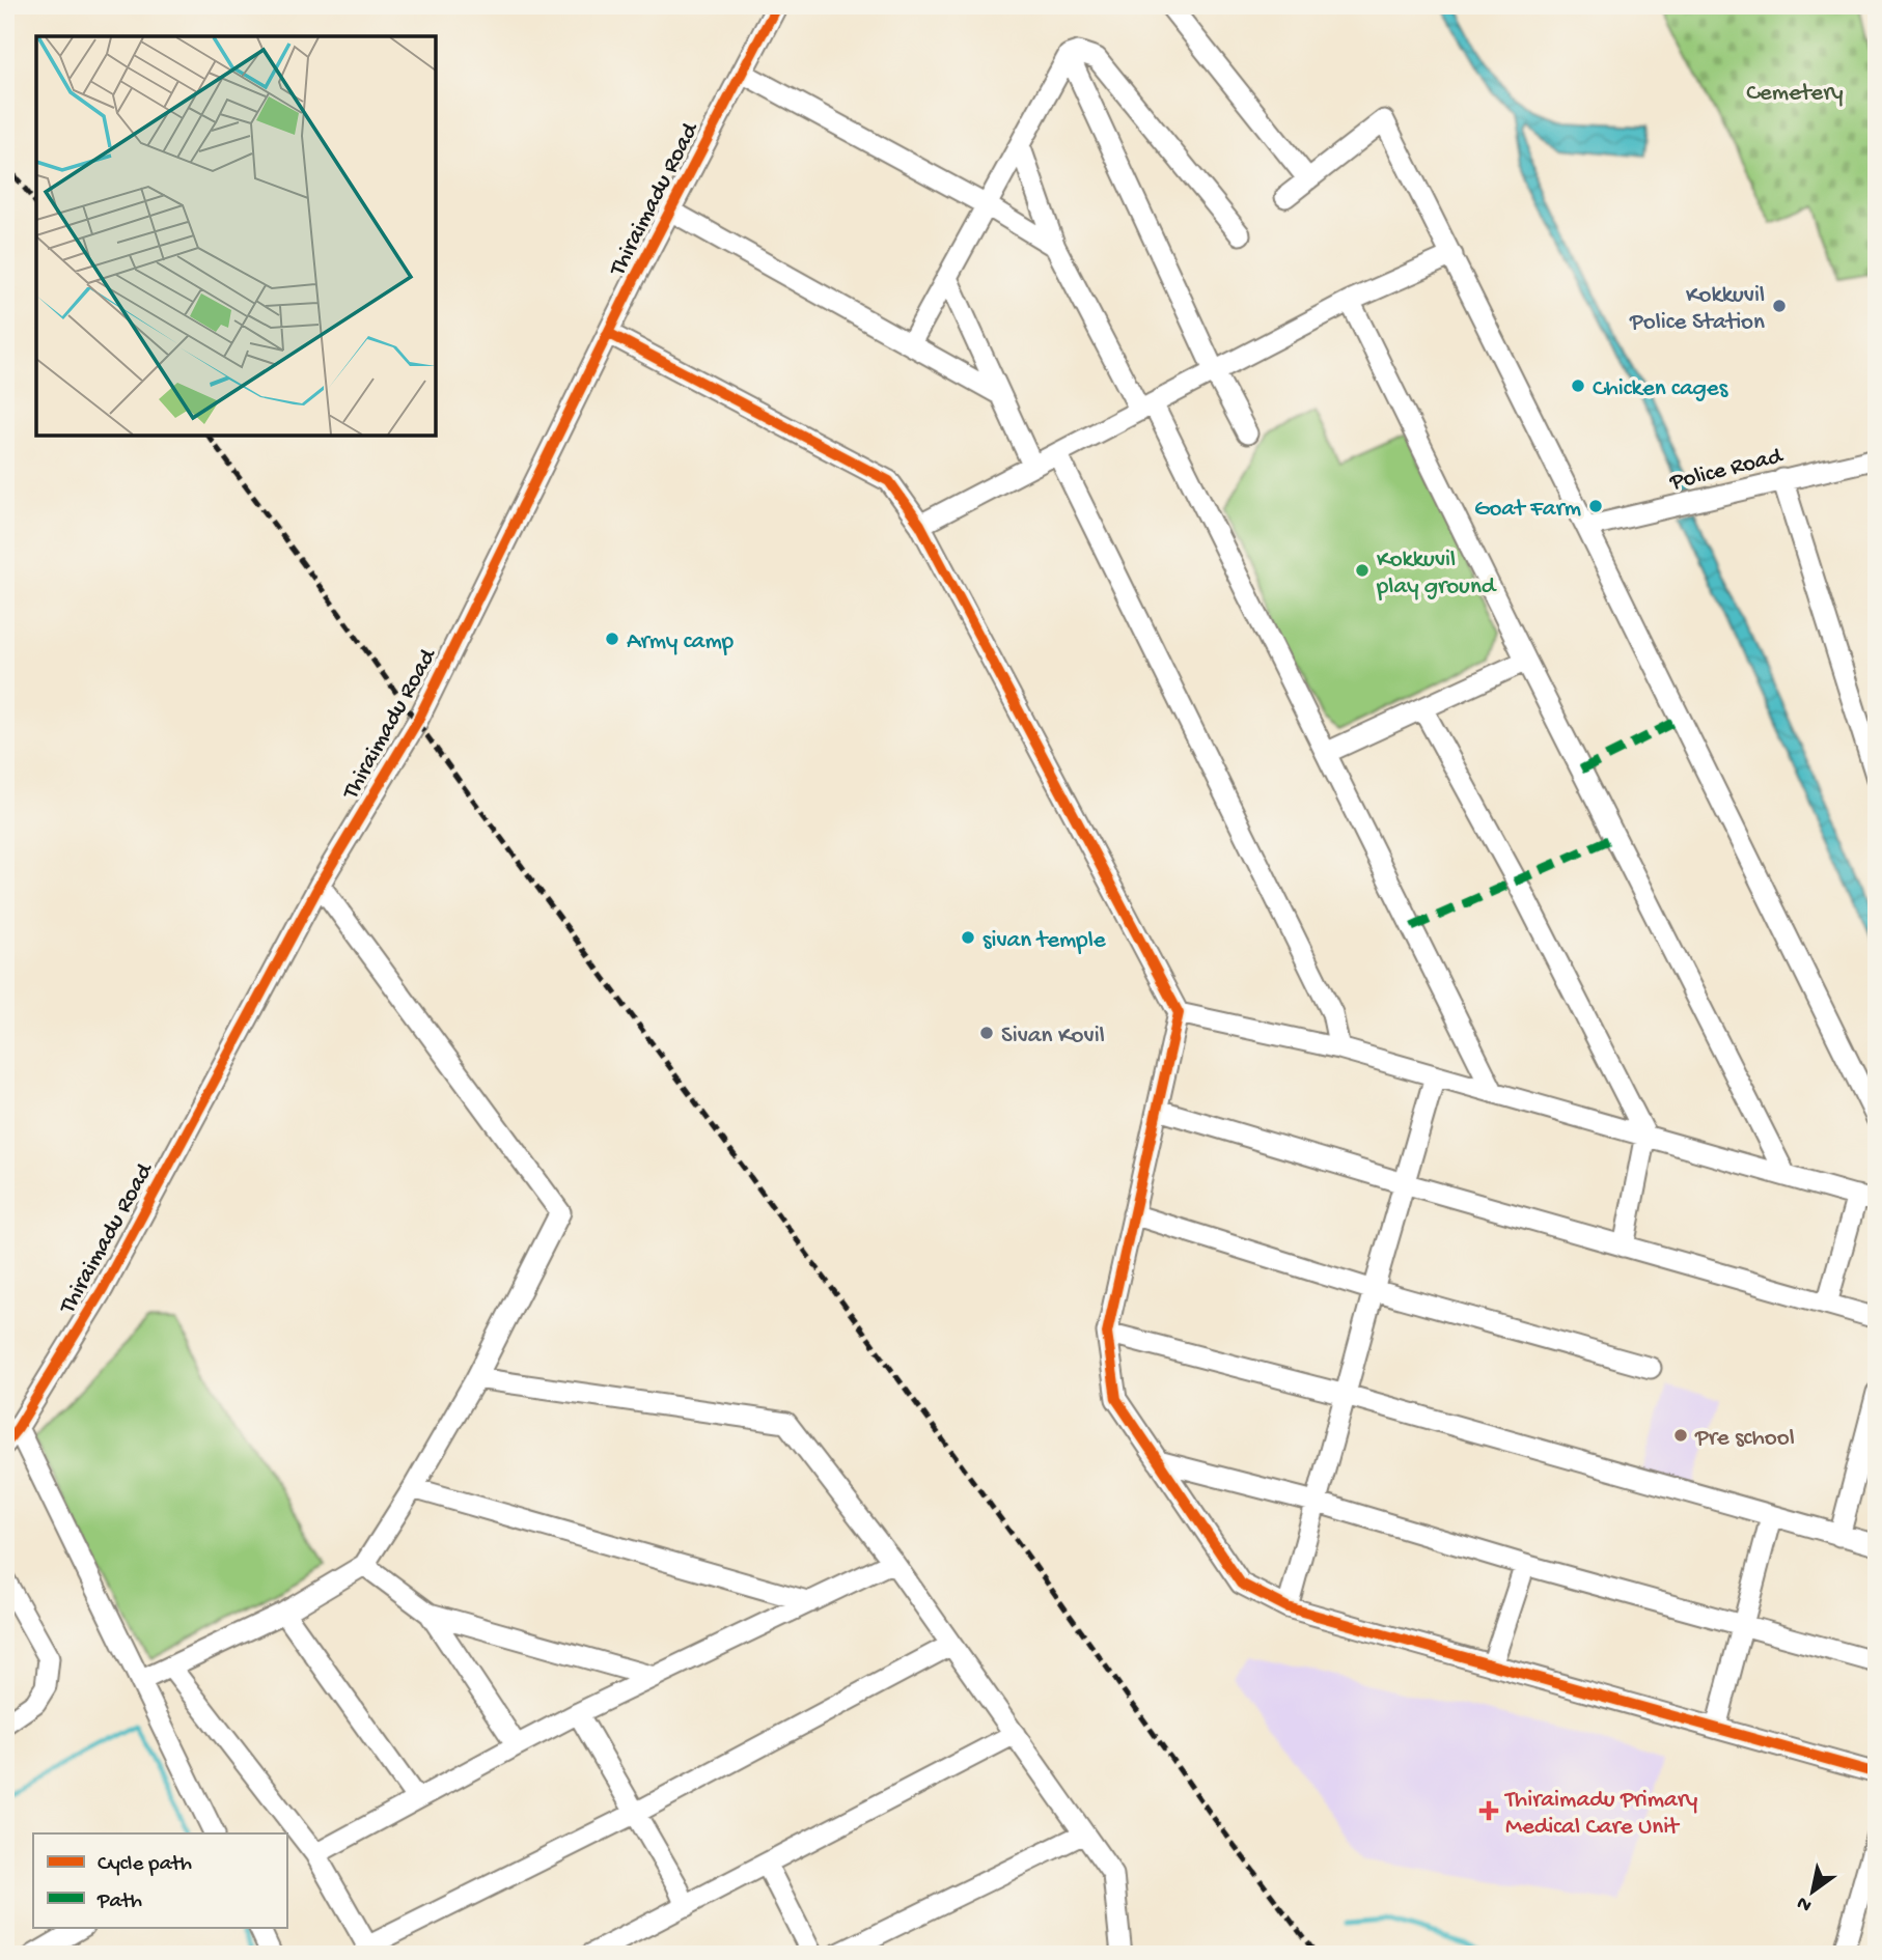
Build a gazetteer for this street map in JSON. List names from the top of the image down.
{
  "streets": {
    "street": ["Thiraimadu Road", "Police Road"]
  },
  "parks": ["Cemetery"],
  "places": {
    "other": [
      "Kokkuvil Police Station",
      "Chicken cages",
      "Goat Farm",
      "Kokkuvil play ground",
      "Army camp",
      "sivan temple",
      "Sivan Kovil",
      "Pre school"
    ],
    "health": ["Thiraimadu Primary Medical Care Unit"]
  },
  "legend": ["Cycle path", "Path"],
  "north": "bottom left"
}
